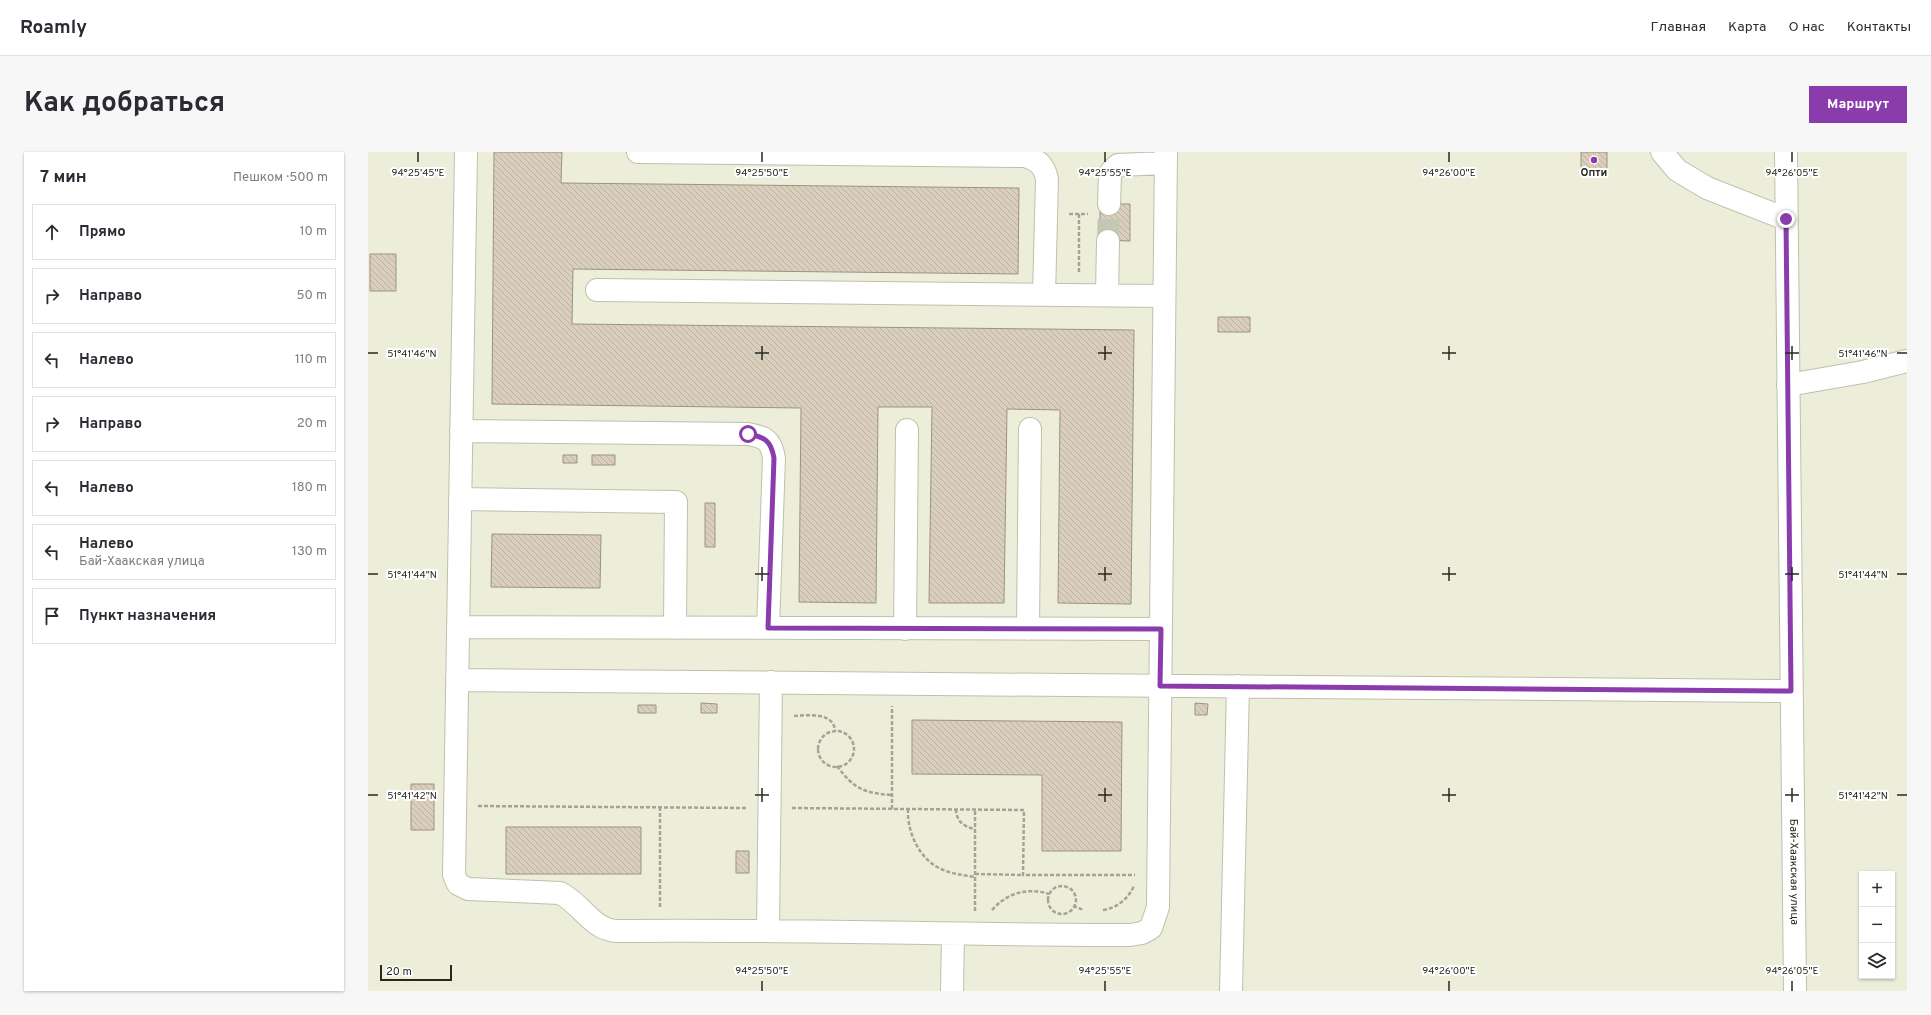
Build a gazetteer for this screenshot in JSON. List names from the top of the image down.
{
  "streets": {
    "main road": ["Бай-Хаакская улица"]
  },
  "places": ["Опти"],
  "scale_bar": "20 m",
  "page": {
    "header": "Roamly",
    "nav": [
      "Главная",
      "Карта",
      "О нас",
      "Контакты"
    ],
    "title": "Как добраться",
    "buttons": "Маршрут",
    "heading": ["7 мин", "Пешком · 500 m"],
    "list": [
      ["Прямо", "10 m"],
      ["Направо", "50 m"],
      ["Налево", "110 m"],
      ["Направо", "20 m"],
      ["Налево", "180 m"],
      ["Налево", "Бай-Хаакская улица", "130 m"],
      "Пункт назначения"
    ],
    "map_buttons": ["+", "−"],
    "scale": "20 m"
  },
  "coordinates": [
    "94°25'45\"E",
    "94°25'50\"E",
    "94°25'55\"E",
    "94°26'00\"E",
    "94°26'05\"E",
    "51°41'46\"N",
    "51°41'44\"N",
    "51°41'42\"N"
  ]
}
